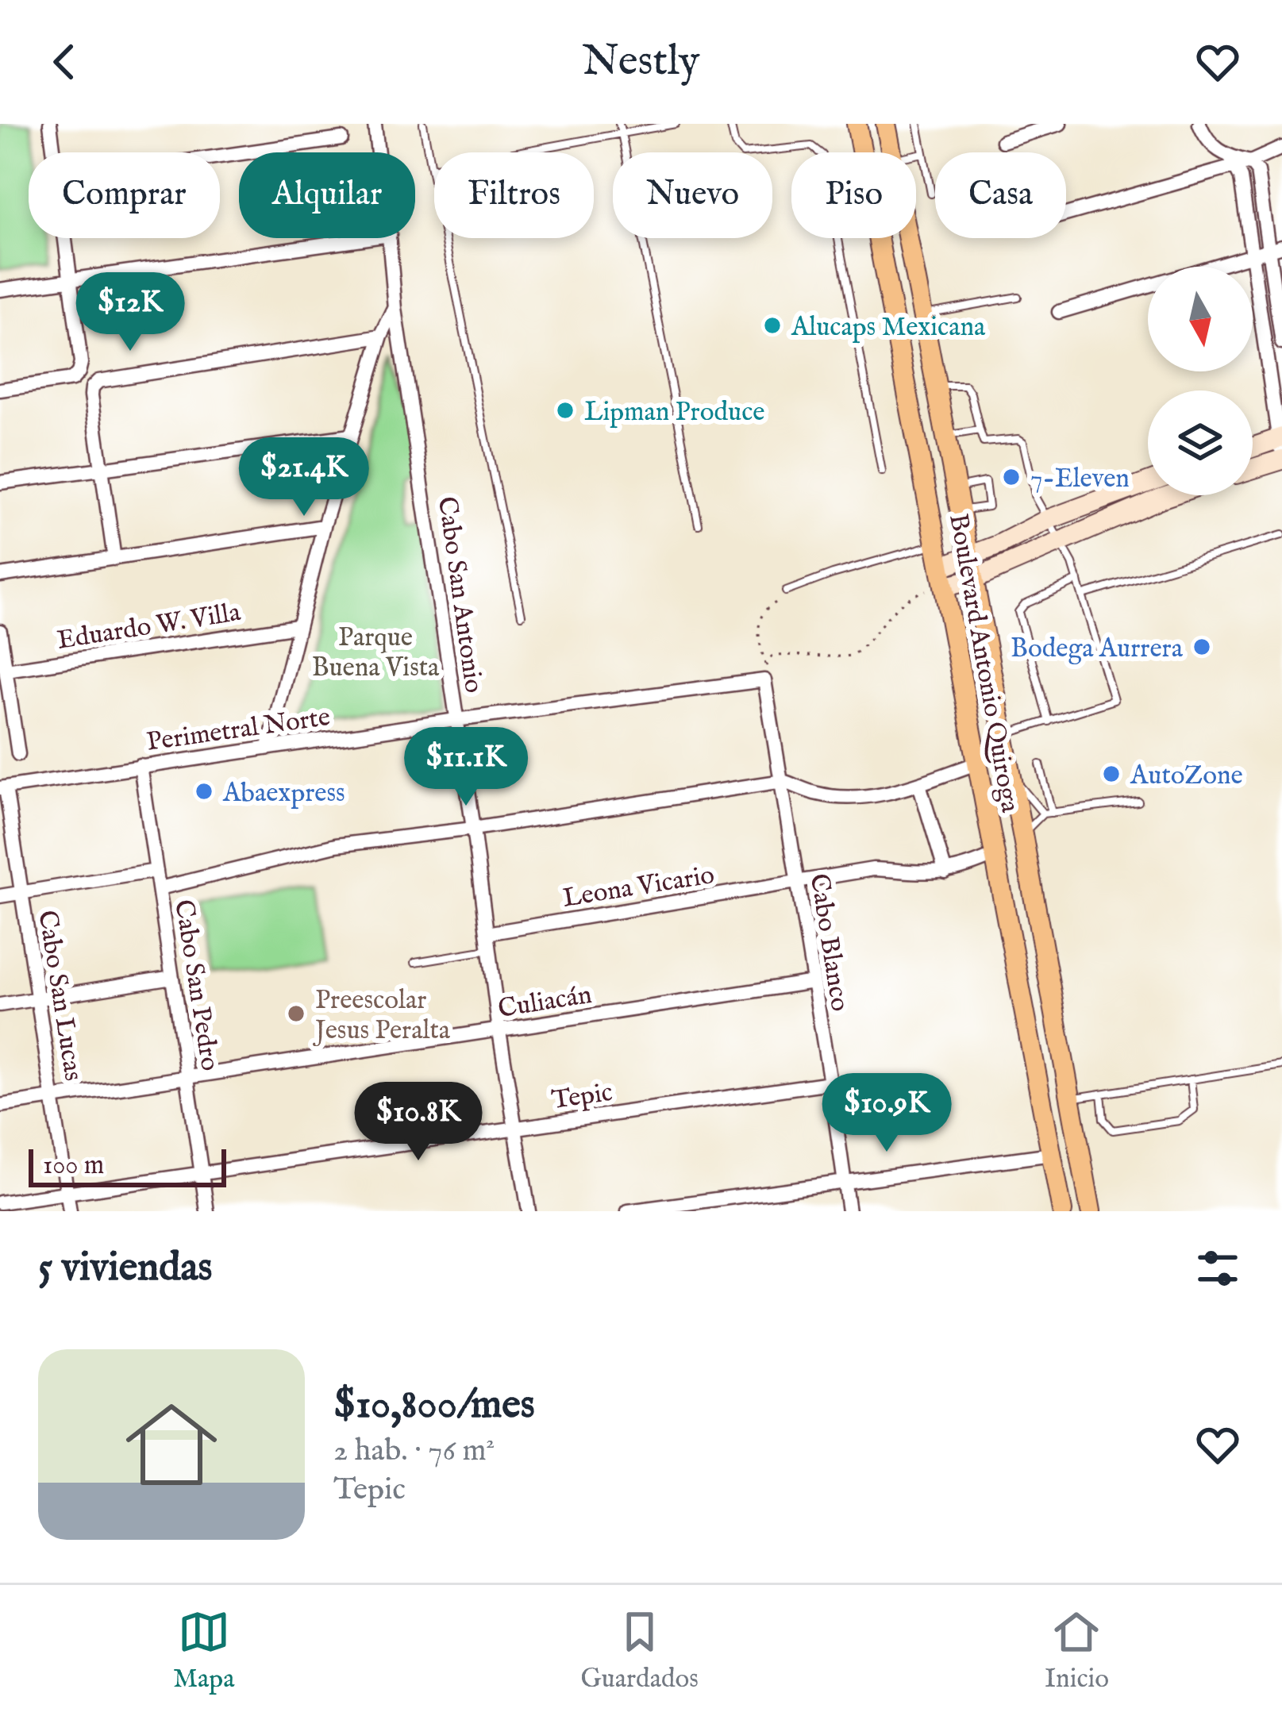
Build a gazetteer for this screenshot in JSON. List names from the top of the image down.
{
  "streets": {
    "main road": ["Boulevard Antonio Quiroga"],
    "street": [
      "Cabo San Antonio",
      "Eduardo W. Villa",
      "Perimetral Norte",
      "Leona Vicario",
      "Cabo Blanco",
      "Cabo San Pedro",
      "Cabo San Lucas",
      "Culiacán",
      "Tepic"
    ]
  },
  "crossings": [
    ["Cabo San Antonio", "Perimetral Norte"],
    ["Cabo San Antonio", "Leona Vicario"],
    ["Cabo San Antonio", "Culiacán"],
    ["Cabo San Antonio", "Tepic"],
    ["Boulevard Antonio Quiroga", "Leona Vicario"],
    ["Perimetral Norte", "Cabo Blanco"],
    ["Perimetral Norte", "Cabo San Pedro"],
    ["Perimetral Norte", "Cabo San Lucas"],
    ["Leona Vicario", "Cabo Blanco"],
    ["Cabo Blanco", "Culiacán"],
    ["Cabo Blanco", "Tepic"],
    ["Cabo San Pedro", "Culiacán"],
    ["Cabo San Pedro", "Tepic"],
    ["Cabo San Lucas", "Culiacán"],
    ["Cabo San Lucas", "Tepic"]
  ],
  "parks": ["Parque Buena Vista"],
  "places": [
    "Alucaps Mexicana",
    "Lipman Produce",
    "7-Eleven",
    "Bodega Aurrera",
    "AutoZone",
    "Abaexpress",
    "Preescolar Jesus Peralta"
  ],
  "scale_bar": "100 m",
  "north": "bottom",
  "page": {
    "header": "Nestly",
    "chip": [
      "Comprar",
      "Alquilar",
      "Filtros",
      "Nuevo",
      "Piso",
      "Casa"
    ],
    "price": [
      "$12K",
      "$21.4K",
      "$11.1K",
      "$10.9K",
      "$10.8K"
    ],
    "scale": "100 m",
    "heading": "5 viviendas",
    "list": [
      {
        "name": "$10,800/mes",
        "note": "2 hab. · 76 m² · Tepic"
      }
    ],
    "tabs": ["Mapa", "Guardados", "Inicio"]
  }
}
